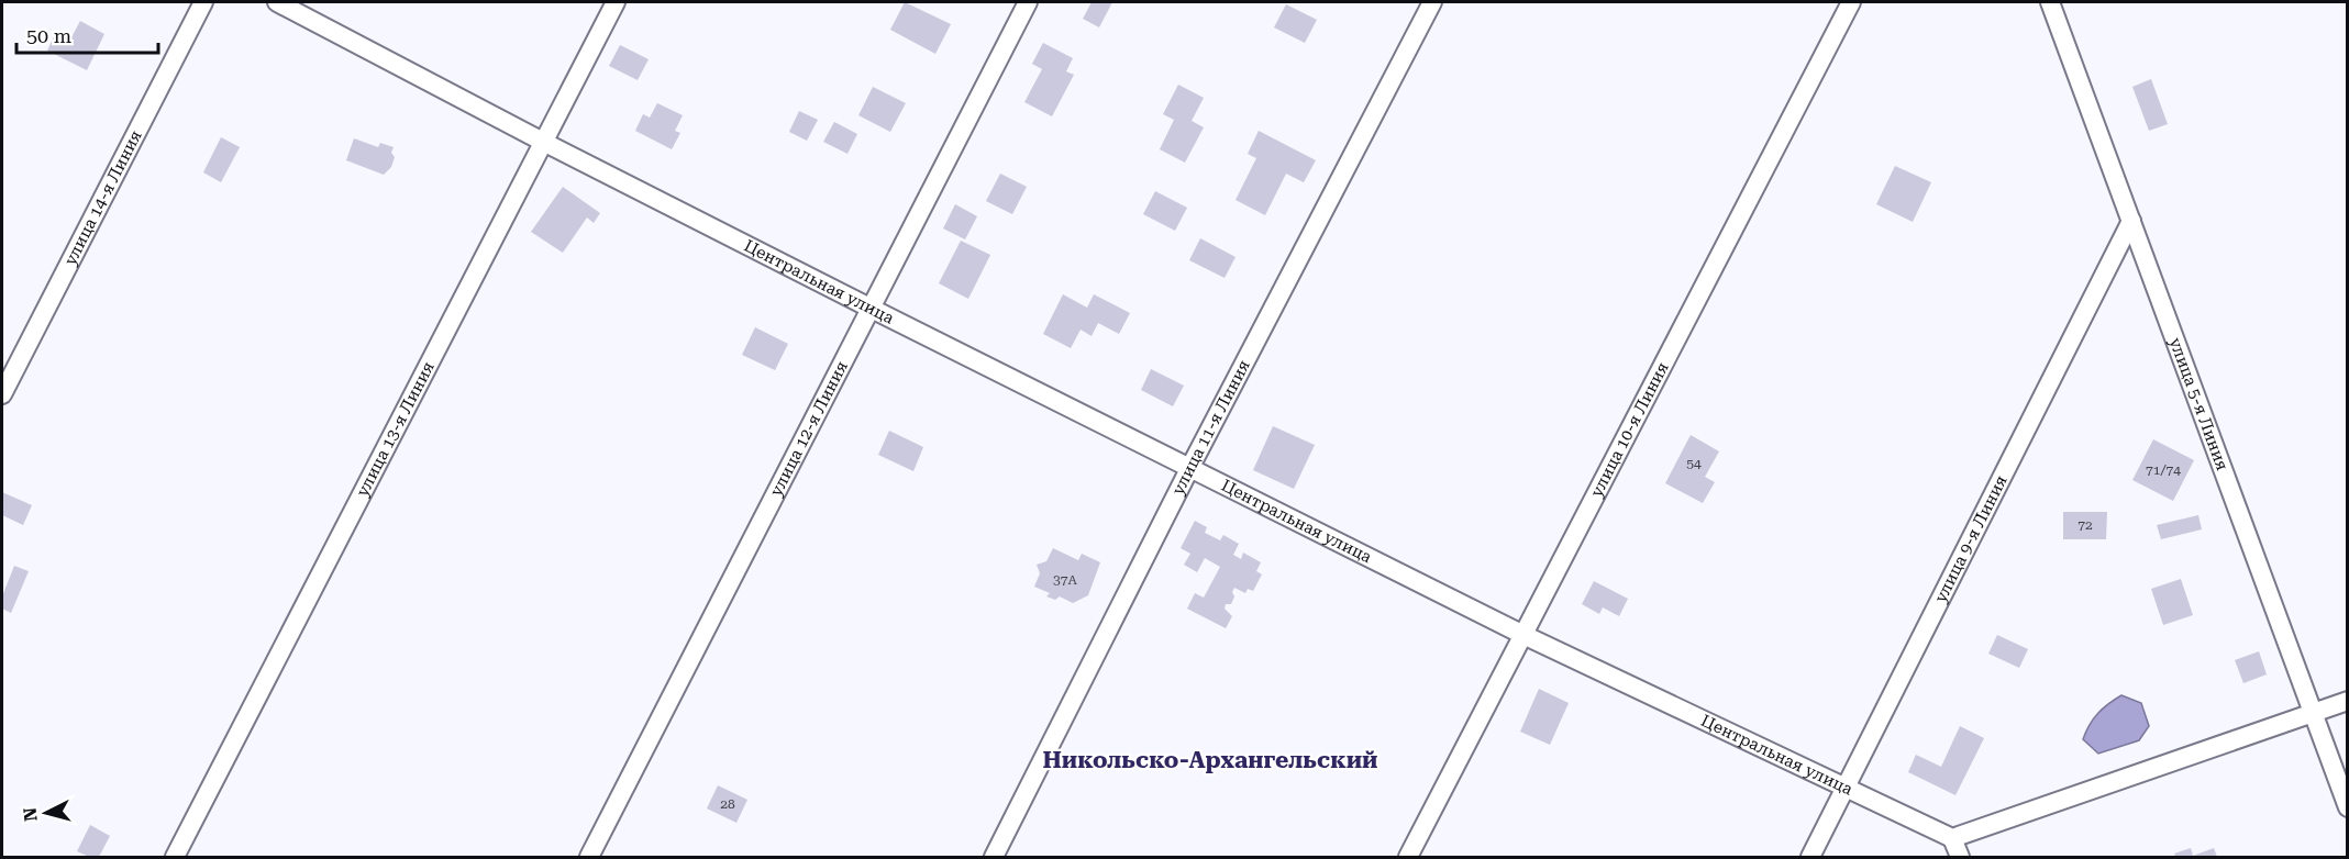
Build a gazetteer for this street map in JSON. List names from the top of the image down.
{
  "streets": {
    "street": [
      "улица 14-я Линия",
      "Центральная улица",
      "улица 5-я Линия",
      "улица 11-я Линия",
      "улица 13-я Линия",
      "улица 12-я Линия",
      "улица 10-я Линия",
      "улица 9-я Линия"
    ]
  },
  "crossings": [
    ["Центральная улица", "улица 11-я Линия"],
    ["Центральная улица", "улица 13-я Линия"],
    ["Центральная улица", "улица 12-я Линия"],
    ["Центральная улица", "улица 10-я Линия"],
    ["Центральная улица", "улица 9-я Линия"],
    ["улица 5-я Линия", "улица 9-я Линия"]
  ],
  "districts": ["Никольско-Архангельский"],
  "house_numbers": [
    "54",
    "71/74",
    "72",
    "37А",
    "28"
  ],
  "scale_bar": "50 m",
  "north": "left"
}
